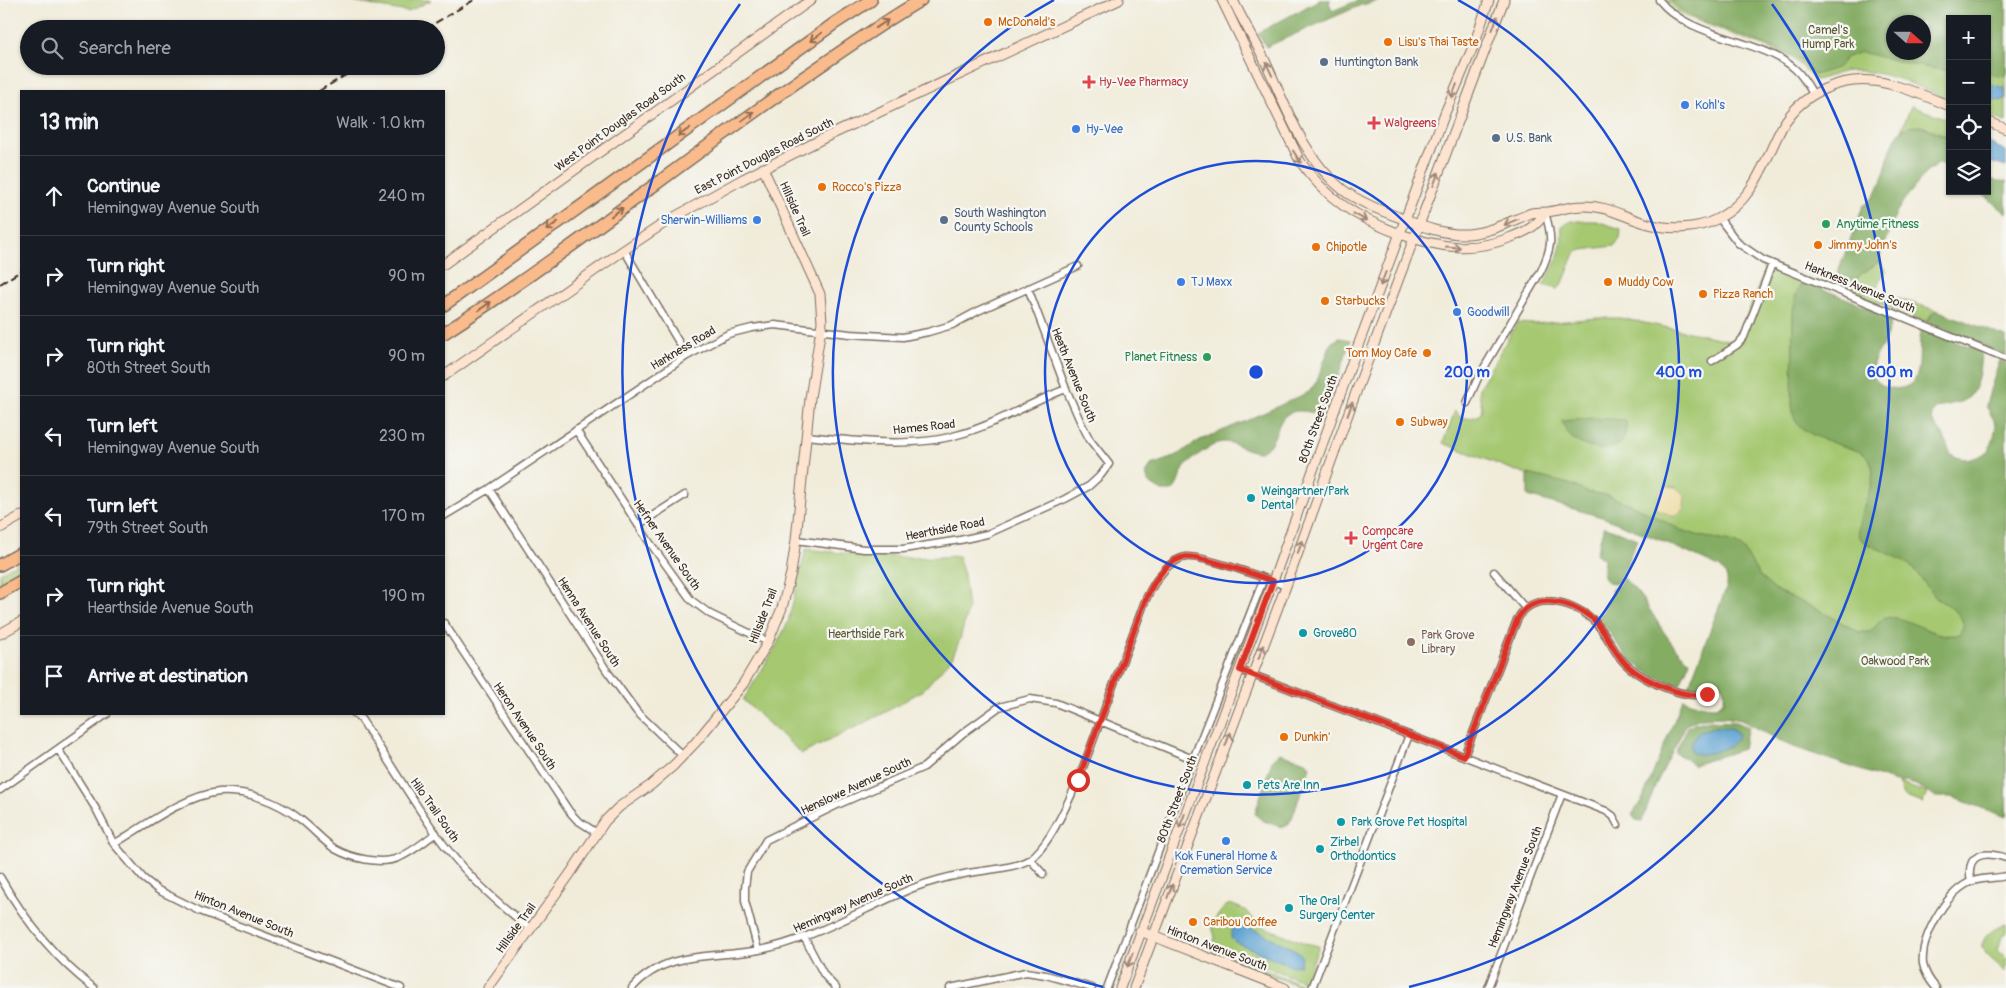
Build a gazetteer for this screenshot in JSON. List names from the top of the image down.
{
  "streets": {
    "street": [
      "West Point Douglas Road South",
      "East Point Douglas Road South",
      "Hillside Trail",
      "Harkness Avenue South",
      "Harkness Road",
      "Heath Avenue South",
      "80th Street South",
      "Hames Road",
      "Hearthside Road",
      "Hefner Avenue South",
      "Henna Avenue South",
      "Heron Avenue South",
      "Henslowe Avenue South",
      "Hilo Trail South",
      "Hemingway Avenue South",
      "Hinton Avenue South"
    ]
  },
  "crossings": [
    ["East Point Douglas Road South", "Hillside Trail"],
    ["Hillside Trail", "Harkness Road"],
    ["Hillside Trail", "Hames Road"],
    ["Hillside Trail", "Hearthside Road"],
    ["Hillside Trail", "Hefner Avenue South"],
    ["Hillside Trail", "Henna Avenue South"],
    ["Hillside Trail", "Heron Avenue South"],
    ["Hillside Trail", "Hilo Trail South"],
    ["Harkness Road", "Heath Avenue South"],
    ["Harkness Road", "Hefner Avenue South"],
    ["Harkness Road", "Henna Avenue South"],
    ["Heath Avenue South", "Hames Road"],
    ["Heath Avenue South", "Hearthside Road"],
    ["80th Street South", "Henslowe Avenue South"],
    ["80th Street South", "Hemingway Avenue South"],
    ["80th Street South", "Hinton Avenue South"],
    ["Henslowe Avenue South", "Hemingway Avenue South"]
  ],
  "parks": ["Camel's Hump Park", "Hearthside Park", "Oakwood Park"],
  "places": {
    "other": [
      "McDonald's",
      "Lisu's Thai Taste",
      "Huntington Bank",
      "Kohl's",
      "Hy-Vee",
      "U.S. Bank",
      "Rocco's Pizza",
      "Sherwin-Williams",
      "South Washington County Schools",
      "Anytime Fitness",
      "Jimmy John's",
      "Chipotle",
      "TJ Maxx",
      "Muddy Cow",
      "Pizza Ranch",
      "Starbucks",
      "Goodwill",
      "Tom Moy Cafe",
      "Planet Fitness",
      "Subway",
      "Weingartner/Park Dental",
      "Grove80",
      "Park Grove Library",
      "Dunkin'",
      "Pets Are Inn",
      "Park Grove Pet Hospital",
      "Kok Funeral Home & Cremation Service",
      "Zirbel Orthodontics",
      "The Oral Surgery Center",
      "Caribou Coffee"
    ],
    "health": ["Hy-Vee Pharmacy", "Walgreens", "Compcare Urgent Care"]
  },
  "north": "right",
  "page": {
    "map_buttons": ["+", "−"],
    "search": "Search here",
    "heading": ["13 min", "Walk · 1.0 km"],
    "list": [
      ["Continue", "Hemingway Avenue South", "240 m"],
      ["Turn right", "Hemingway Avenue South", "90 m"],
      ["Turn right", "80th Street South", "90 m"],
      ["Turn left", "Hemingway Avenue South", "230 m"],
      ["Turn left", "79th Street South", "170 m"],
      ["Turn right", "Hearthside Avenue South", "190 m"],
      "Arrive at destination"
    ]
  },
  "rings": ["200 m", "400 m", "600 m"]
}
